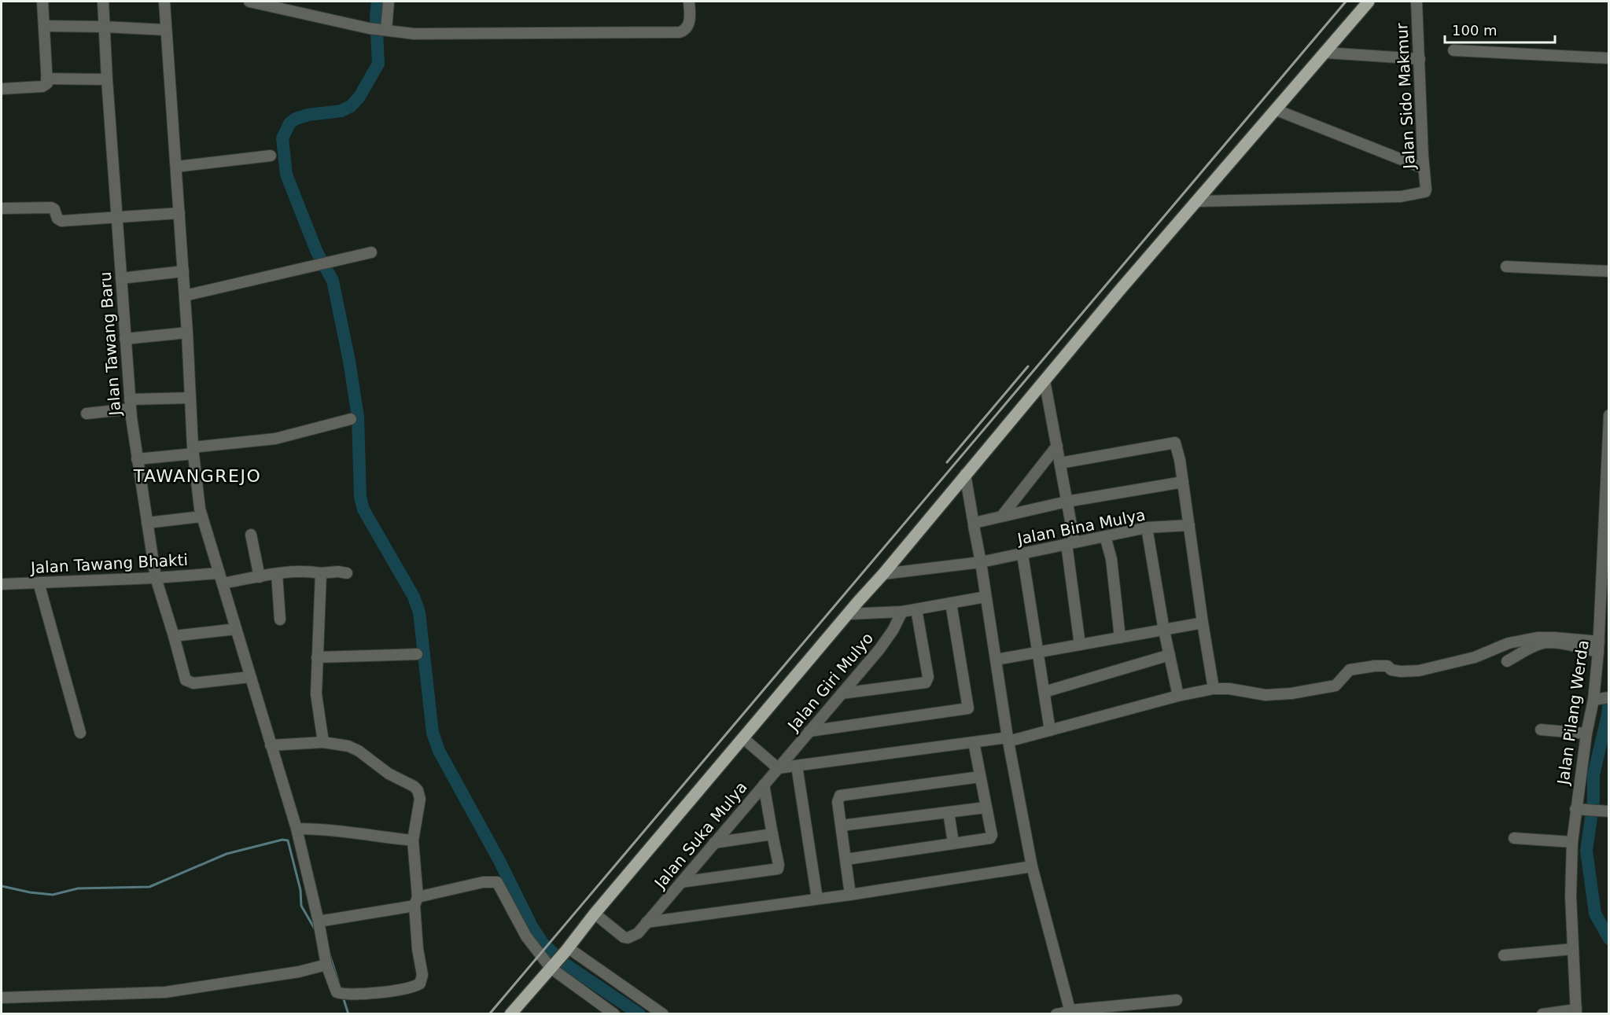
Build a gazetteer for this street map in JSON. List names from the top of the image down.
{
  "streets": {
    "street": [
      "Jalan Sido Makmur",
      "Jalan Tawang Baru",
      "Jalan Bina Mulya",
      "Jalan Tawang Bhakti",
      "Jalan Giri Mulyo",
      "Jalan Pilang Werda",
      "Jalan Suka Mulya"
    ]
  },
  "crossings": [
    ["Jalan Tawang Baru", "Jalan Tawang Bhakti"],
    ["Jalan Giri Mulyo", "Jalan Suka Mulya"]
  ],
  "districts": ["TAWANGREJO"],
  "scale_bar": "100 m"
}
